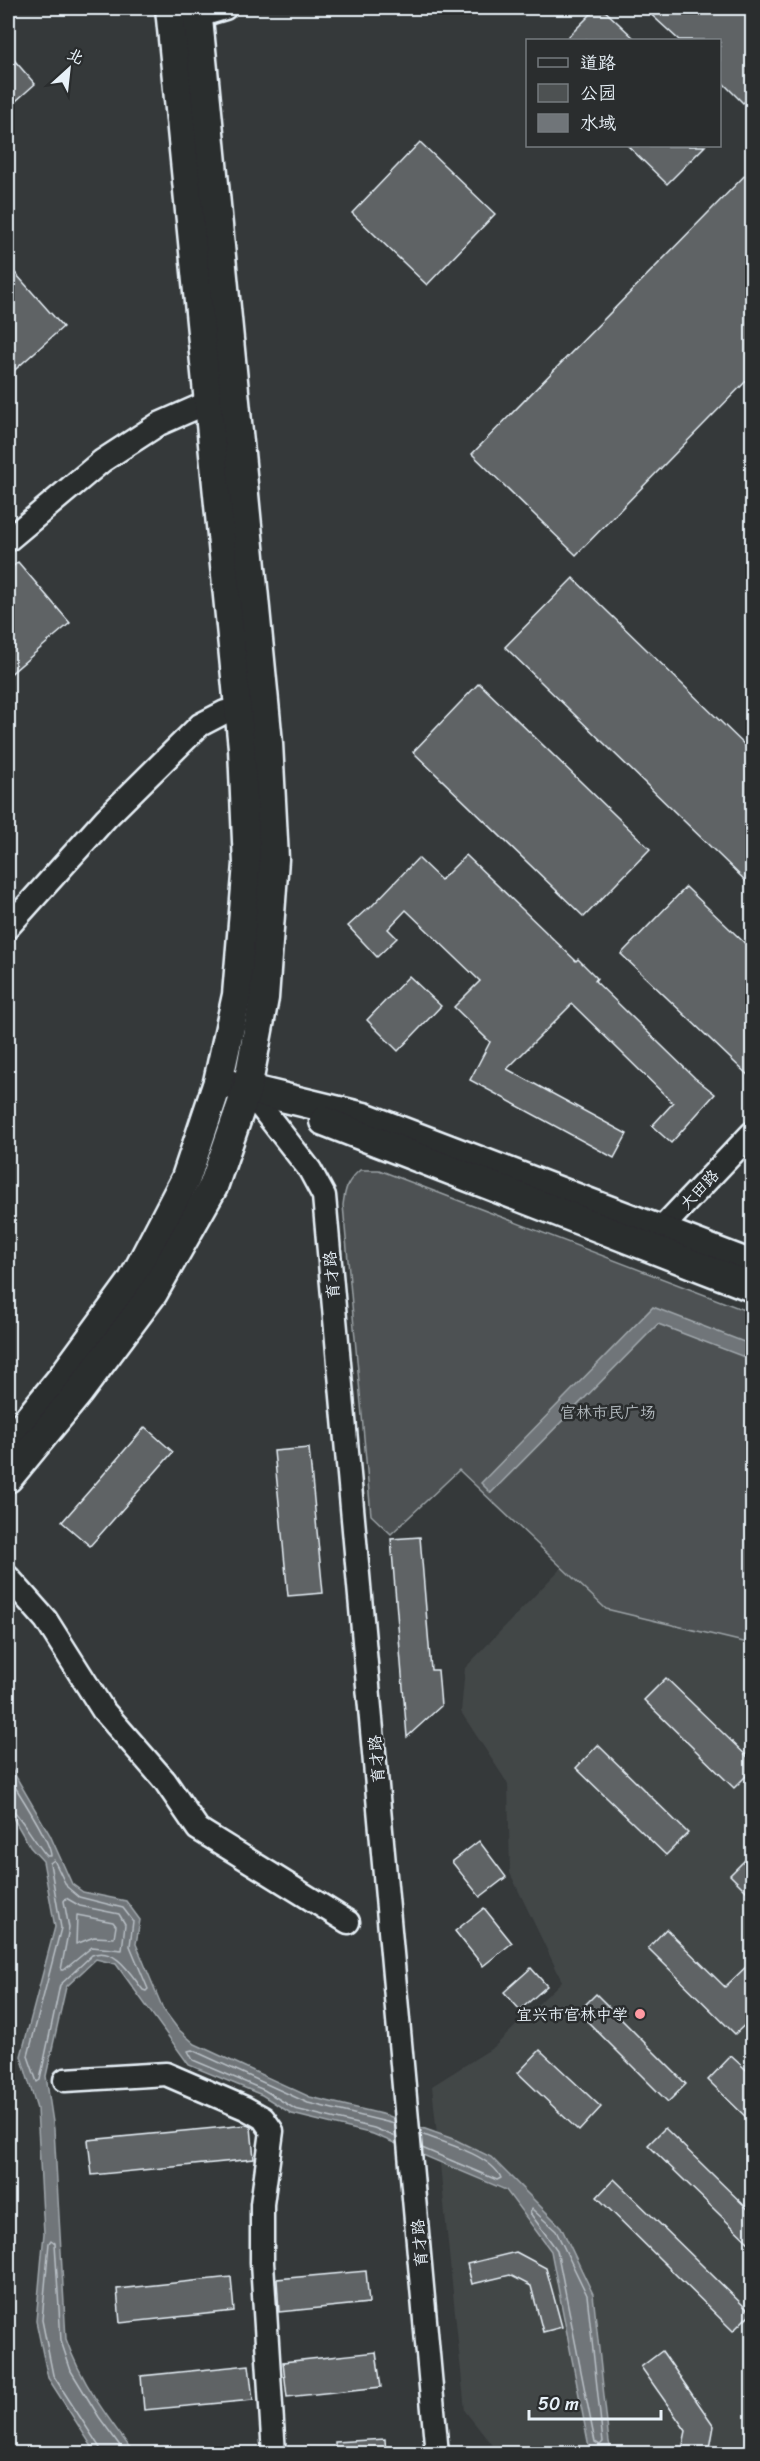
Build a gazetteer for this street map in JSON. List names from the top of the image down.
{
  "streets": {
    "street": ["大田路", "育才路"]
  },
  "parks": ["官林市民广场"],
  "places": ["宜兴市官林中学"],
  "legend": ["道路", "公园", "水域"],
  "scale_bar": "50 m",
  "north": "top right"
}
